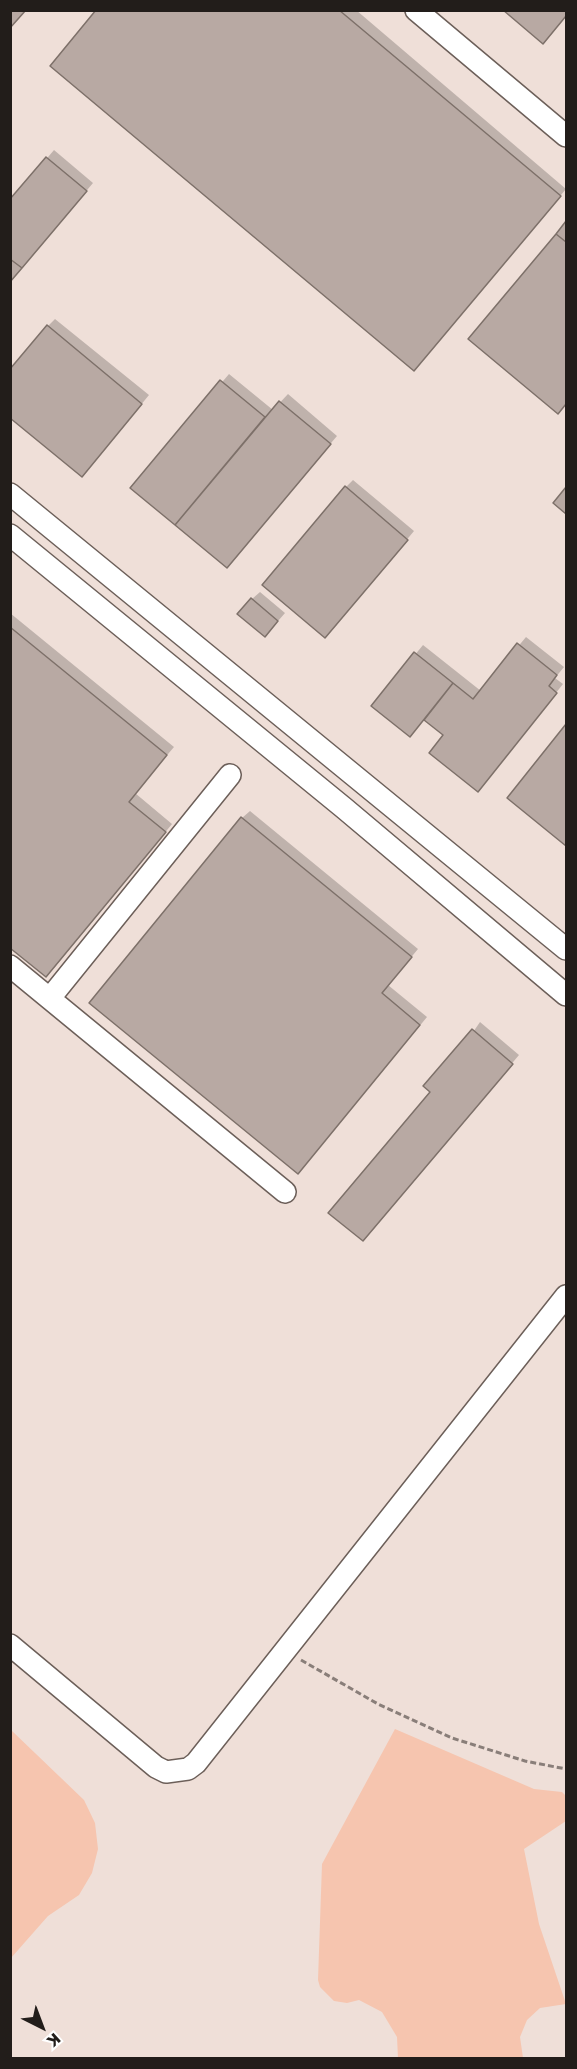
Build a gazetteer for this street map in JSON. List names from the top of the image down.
{
  "north": "bottom right"
}
